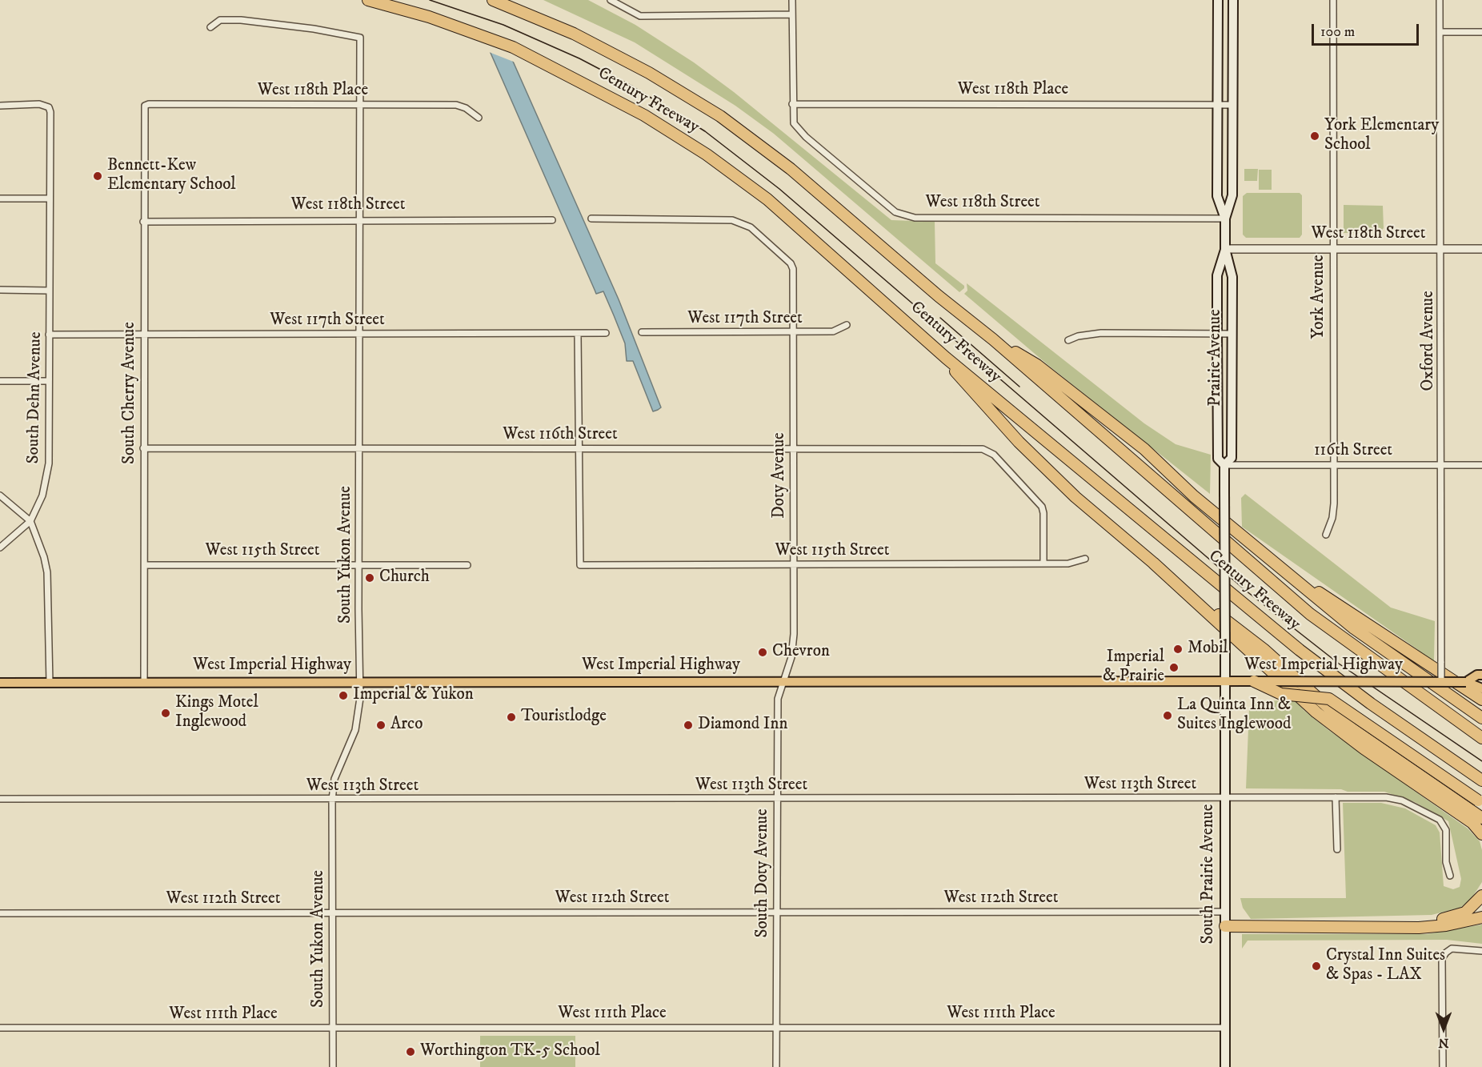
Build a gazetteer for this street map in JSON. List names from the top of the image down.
{
  "streets": {
    "highway": ["Century Freeway"],
    "main road": ["Prairie Avenue", "West Imperial Highway", "South Prairie Avenue"],
    "street": [
      "West 118th Place",
      "West 118th Street",
      "York Avenue",
      "West 117th Street",
      "Oxford Avenue",
      "South Cherry Avenue",
      "South Dehn Avenue",
      "West 116th Street",
      "116th Street",
      "Doty Avenue",
      "West 115th Street",
      "South Yukon Avenue",
      "West 113th Street",
      "South Doty Avenue",
      "West 112th Street",
      "West 111th Place"
    ]
  },
  "crossings": [
    ["West 118th Place", "West 118th Street"],
    ["West 118th Place", "Prairie Avenue"],
    ["West 118th Place", "South Cherry Avenue"],
    ["West 118th Place", "South Yukon Avenue"],
    ["West 118th Street", "York Avenue"],
    ["West 118th Street", "Oxford Avenue"],
    ["West 118th Street", "Prairie Avenue"],
    ["West 118th Street", "South Cherry Avenue"],
    ["West 118th Street", "South Yukon Avenue"],
    ["York Avenue", "116th Street"],
    ["West 117th Street", "South Cherry Avenue"],
    ["West 117th Street", "South Dehn Avenue"],
    ["West 117th Street", "Doty Avenue"],
    ["West 117th Street", "South Yukon Avenue"],
    ["Oxford Avenue", "116th Street"],
    ["Oxford Avenue", "West Imperial Highway"],
    ["Prairie Avenue", "116th Street"],
    ["Prairie Avenue", "West Imperial Highway"],
    ["Prairie Avenue", "South Prairie Avenue"],
    ["South Cherry Avenue", "West 116th Street"],
    ["South Cherry Avenue", "West 115th Street"],
    ["South Cherry Avenue", "West Imperial Highway"],
    ["West 116th Street", "Doty Avenue"],
    ["West 116th Street", "West 115th Street"],
    ["West 116th Street", "South Yukon Avenue"],
    ["Doty Avenue", "West 115th Street"],
    ["Doty Avenue", "West Imperial Highway"],
    ["Doty Avenue", "South Doty Avenue"],
    ["West 115th Street", "South Yukon Avenue"],
    ["South Yukon Avenue", "West Imperial Highway"],
    ["South Yukon Avenue", "West 113th Street"],
    ["South Yukon Avenue", "West 112th Street"],
    ["South Yukon Avenue", "West 111th Place"],
    ["West Imperial Highway", "South Doty Avenue"],
    ["West Imperial Highway", "South Prairie Avenue"],
    ["West 113th Street", "South Doty Avenue"],
    ["West 113th Street", "South Prairie Avenue"],
    ["South Doty Avenue", "West 112th Street"],
    ["South Doty Avenue", "West 111th Place"],
    ["South Prairie Avenue", "West 112th Street"],
    ["South Prairie Avenue", "West 111th Place"]
  ],
  "places": [
    "York Elementary School",
    "Bennett-Kew Elementary School",
    "Church",
    "Mobil",
    "Chevron",
    "Imperial & Prairie",
    "Imperial & Yukon",
    "Kings Motel Inglewood",
    "La Quinta Inn & Suites Inglewood",
    "Touristlodge",
    "Arco",
    "Diamond Inn",
    "Crystal Inn Suites & Spas - LAX",
    "Worthington TK-5 School"
  ],
  "scale_bar": "100 m",
  "north": "bottom"
}
